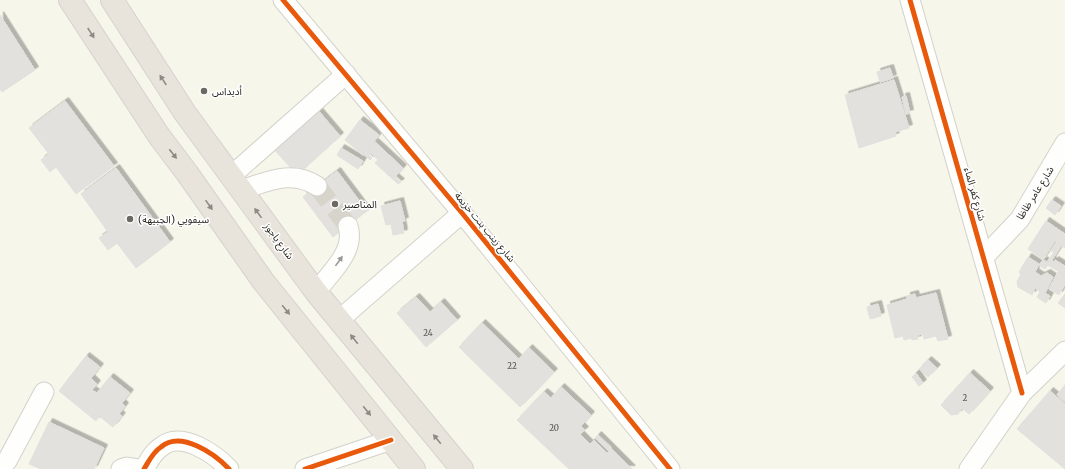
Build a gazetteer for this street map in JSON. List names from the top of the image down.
{
  "streets": {
    "main road": ["شارع ياجوز"],
    "street": ["شارع عامر ظاظا", "شارع كفر الماء", "شارع زينب بنت خزيمة"]
  },
  "crossings": [
    ["شارع عامر ظاظا", "شارع كفر الماء"]
  ],
  "places": ["أديداس", "المناصير", "سيفويي (الجبيهة)"],
  "house_numbers": [
    "24",
    "22",
    "2",
    "20"
  ]
}
